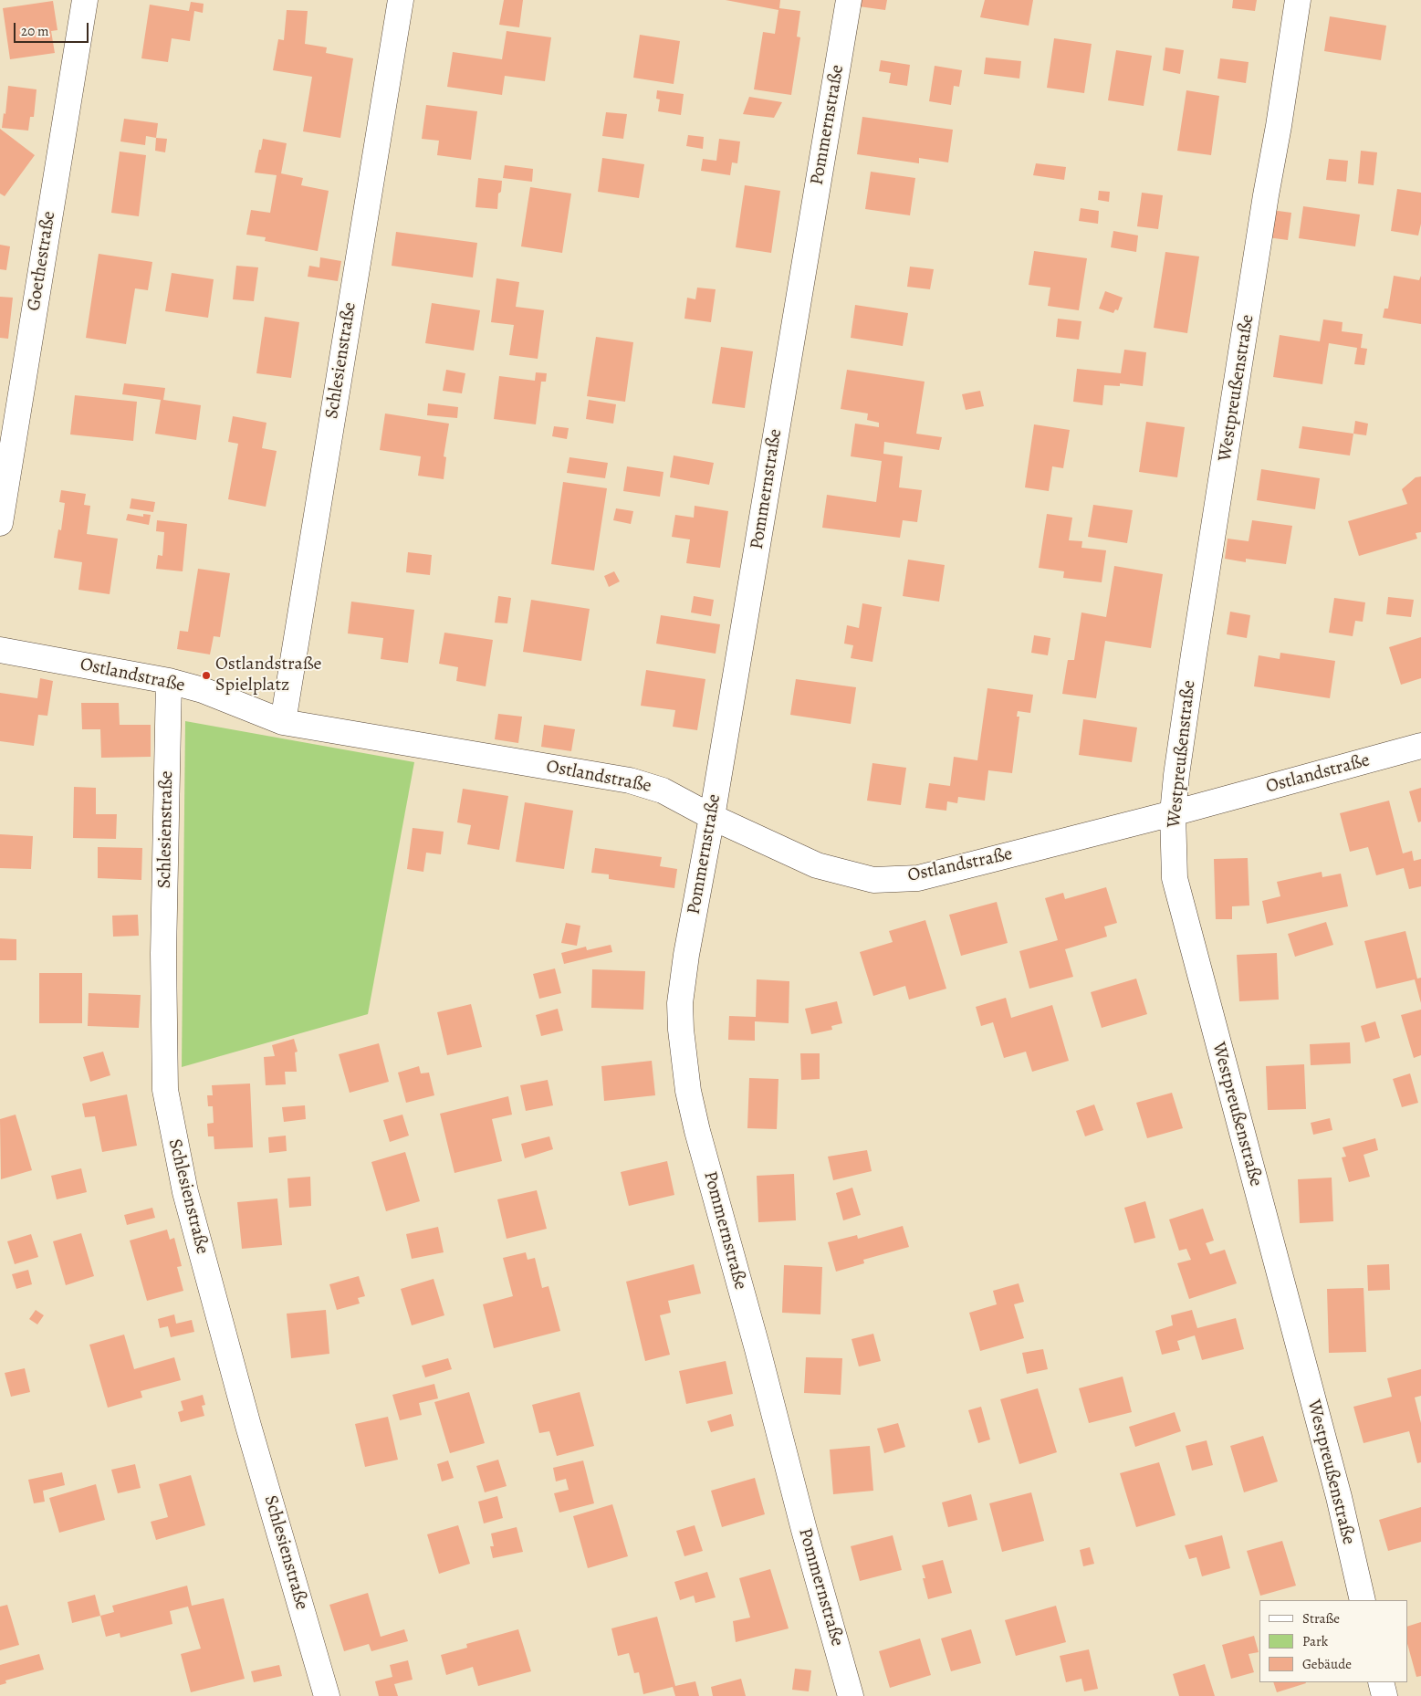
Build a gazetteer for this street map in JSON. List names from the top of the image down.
{
  "streets": {
    "street": [
      "Pommernstraße",
      "Goethestraße",
      "Schlesienstraße",
      "Westpreußenstraße",
      "Ostlandstraße"
    ]
  },
  "crossings": [
    ["Pommernstraße", "Ostlandstraße"],
    ["Schlesienstraße", "Ostlandstraße"],
    ["Westpreußenstraße", "Ostlandstraße"]
  ],
  "places": ["Ostlandstraße Spielplatz"],
  "legend": ["Straße", "Park", "Gebäude"],
  "scale_bar": "20 m"
}
